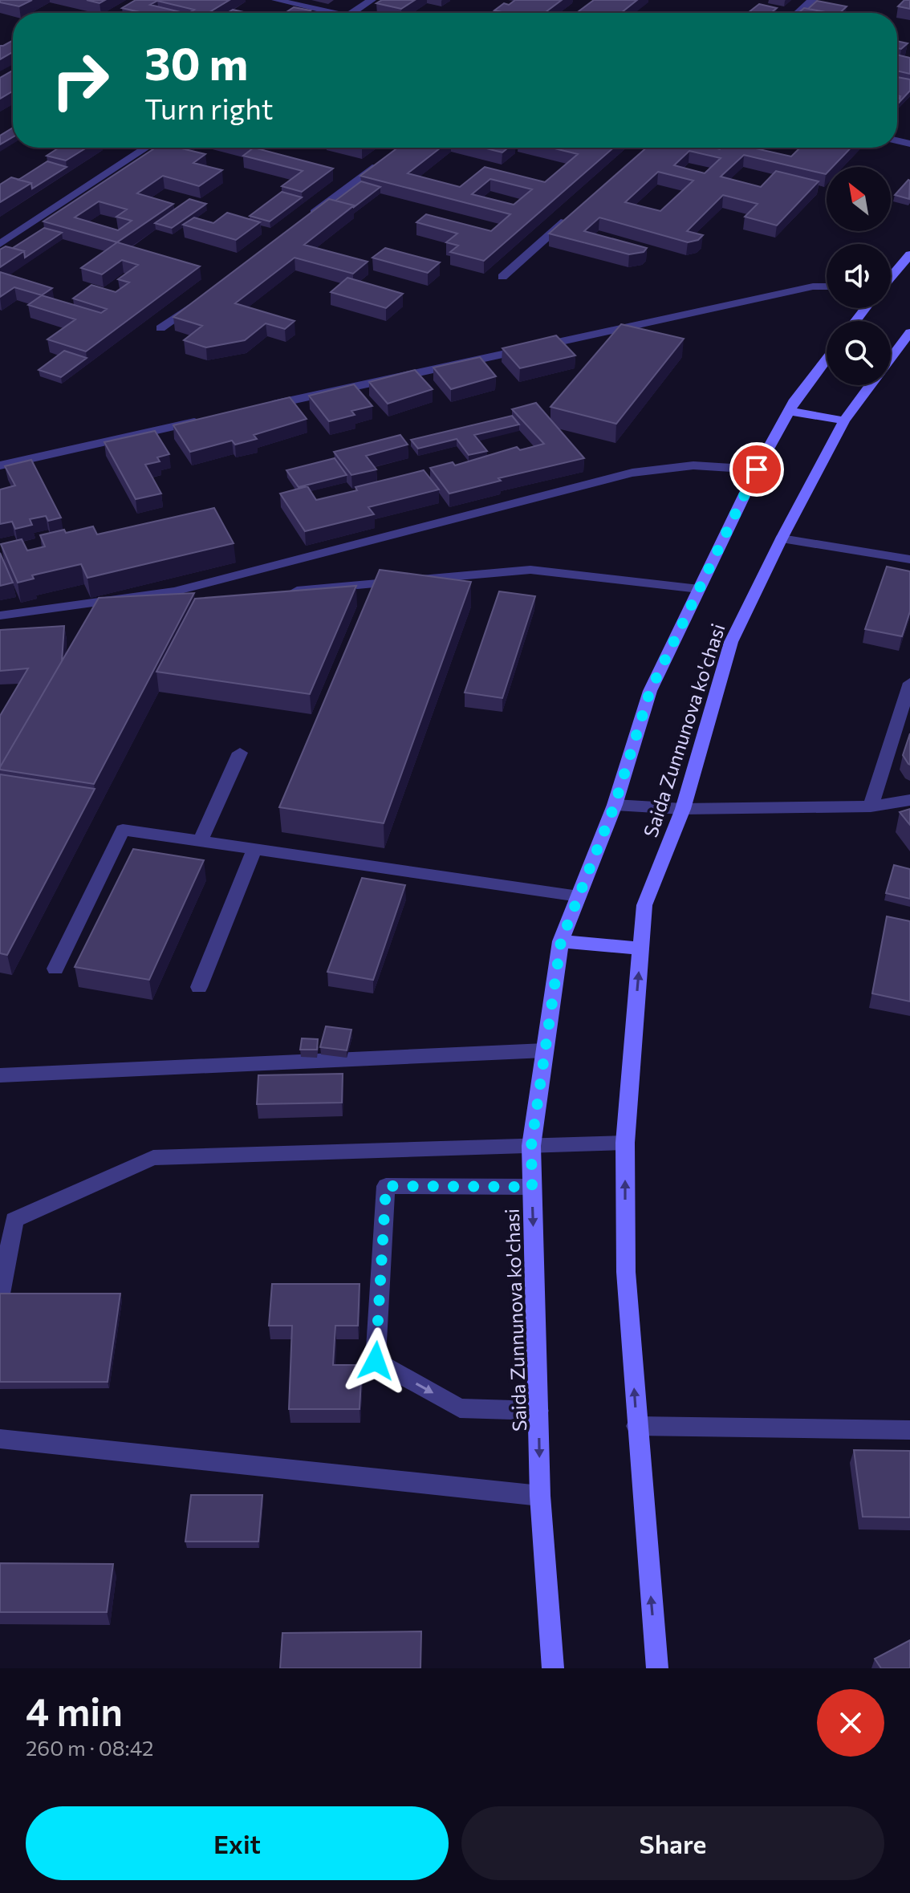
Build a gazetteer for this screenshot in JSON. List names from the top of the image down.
{
  "streets": {
    "main road": ["Saida Zunnunova ko'chasi"]
  },
  "north": "top left",
  "page": {
    "turn": ["30 m", "Turn right"],
    "heading": ["4 min", "260 m · 08:42"],
    "buttons": ["Exit", "Share"]
  }
}
